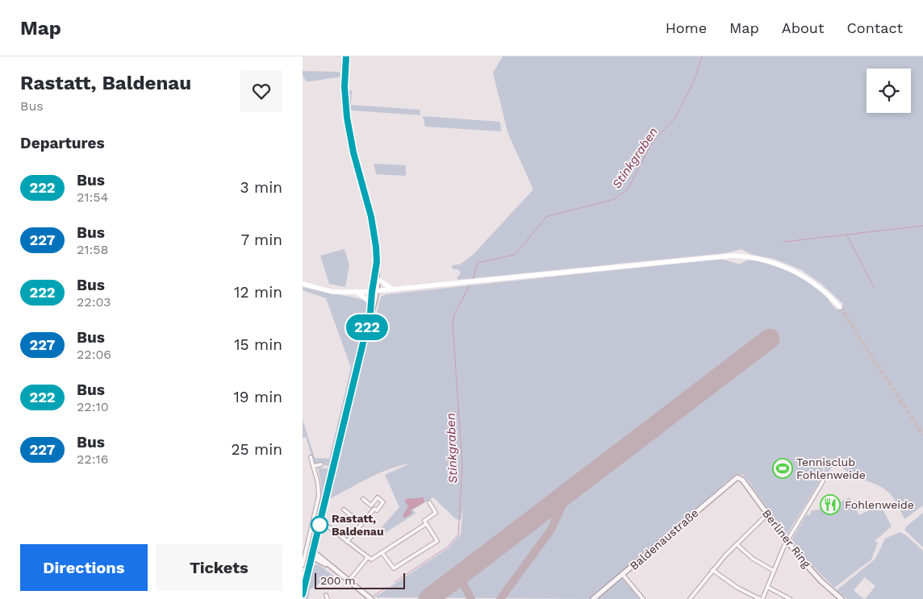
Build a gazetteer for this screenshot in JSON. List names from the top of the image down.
{
  "streets": {
    "street": ["Berliner Ring", "Baldenaustraße"]
  },
  "crossings": [
    ["Berliner Ring", "Baldenaustraße"]
  ],
  "water": ["Stinkgraben"],
  "places": {
    "sports": ["Tennisclub Fohlenweide"],
    "restaurant": ["Fohlenweide"],
    "other": ["Rastatt, Baldenau"]
  },
  "lines": ["bus line 222"],
  "scale_bar": "200 m",
  "page": {
    "header": "Map",
    "nav": [
      "Home",
      "Map",
      "About",
      "Contact"
    ],
    "heading": [
      ["Rastatt, Baldenau", "Bus"],
      "Departures"
    ],
    "on_map": "222",
    "list": [
      {
        "mark": "222",
        "name": "Bus",
        "note": "21:54",
        "value": "3 min"
      },
      {
        "mark": "227",
        "name": "Bus",
        "note": "21:58",
        "value": "7 min"
      },
      {
        "mark": "222",
        "name": "Bus",
        "note": "22:03",
        "value": "12 min"
      },
      {
        "mark": "227",
        "name": "Bus",
        "note": "22:06",
        "value": "15 min"
      },
      {
        "mark": "222",
        "name": "Bus",
        "note": "22:10",
        "value": "19 min"
      },
      {
        "mark": "227",
        "name": "Bus",
        "note": "22:16",
        "value": "25 min"
      }
    ],
    "buttons": ["Directions", "Tickets"],
    "scale": "200 m"
  }
}
